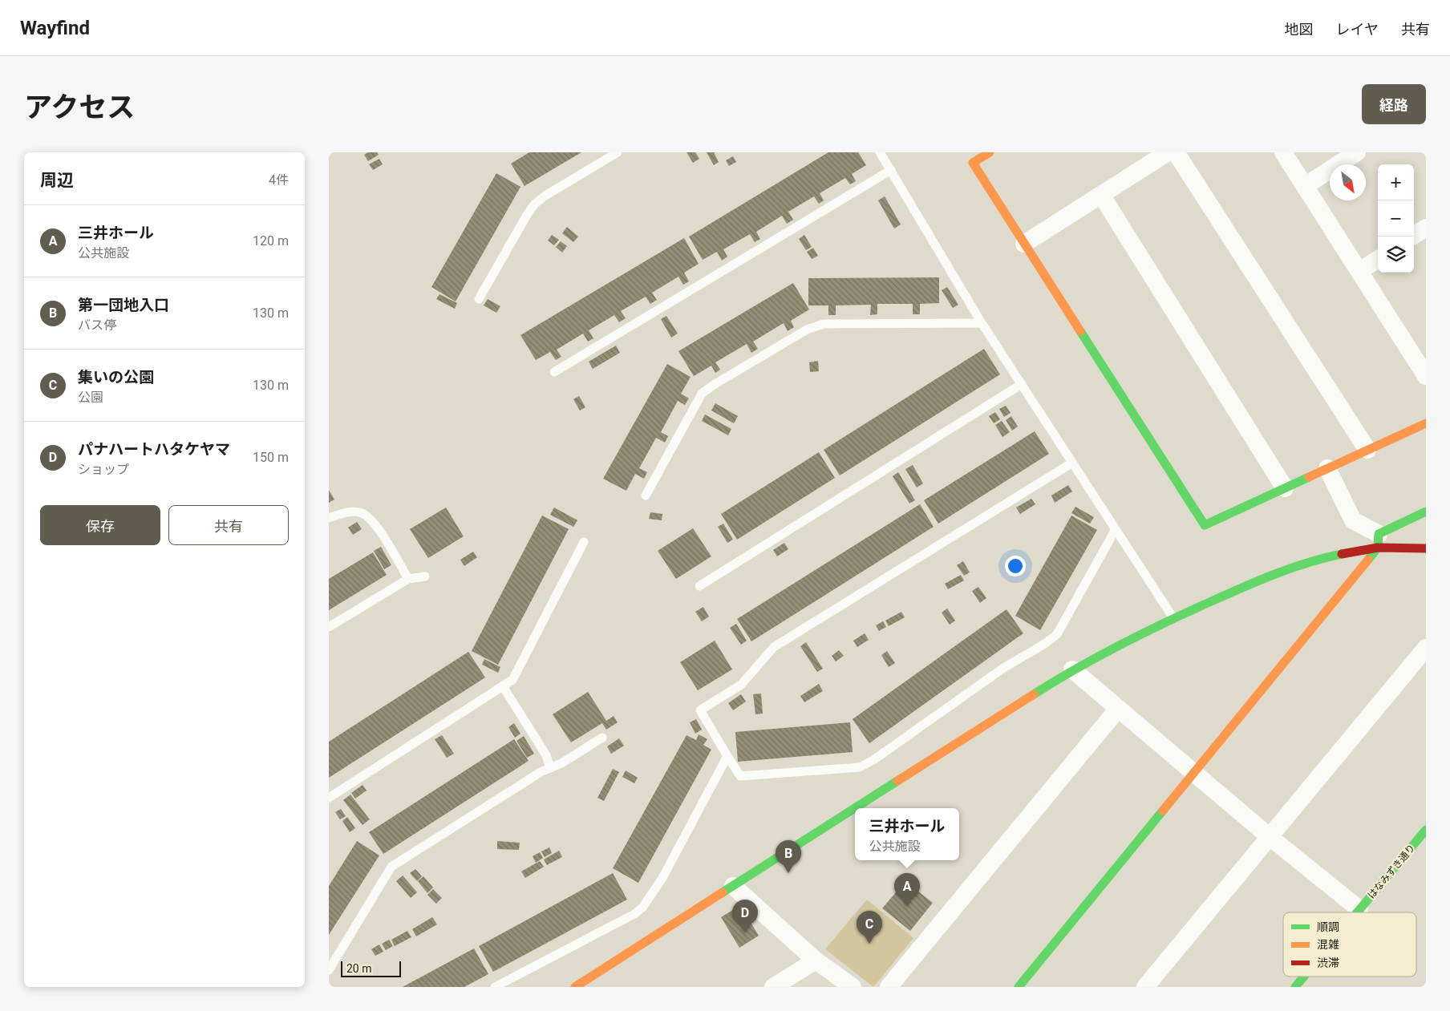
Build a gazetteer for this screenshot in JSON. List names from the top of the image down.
{
  "streets": {
    "street": ["はなみずき通り"]
  },
  "legend": ["順調", "混雑", "渋滞"],
  "scale_bar": "20 m",
  "north": "bottom right",
  "page": {
    "header": "Wayfind",
    "nav": ["地図", "レイヤ", "共有"],
    "title": "アクセス",
    "buttons": [
      "経路",
      ["保存", "共有"]
    ],
    "heading": ["周辺", "4件"],
    "map_buttons": ["+", "−"],
    "list": [
      {
        "mark": "A",
        "name": "三井ホール",
        "note": "公共施設",
        "value": "120 m"
      },
      {
        "mark": "B",
        "name": "第一団地入口",
        "note": "バス停",
        "value": "130 m"
      },
      {
        "mark": "C",
        "name": "集いの公園",
        "note": "公園",
        "value": "130 m"
      },
      {
        "mark": "D",
        "name": "パナハートハタケヤマ",
        "note": "ショップ",
        "value": "150 m"
      }
    ],
    "popup": ["三井ホール", "公共施設"],
    "pins": [
      "B",
      "A",
      "D",
      "C"
    ],
    "scale": "20 m"
  }
}
